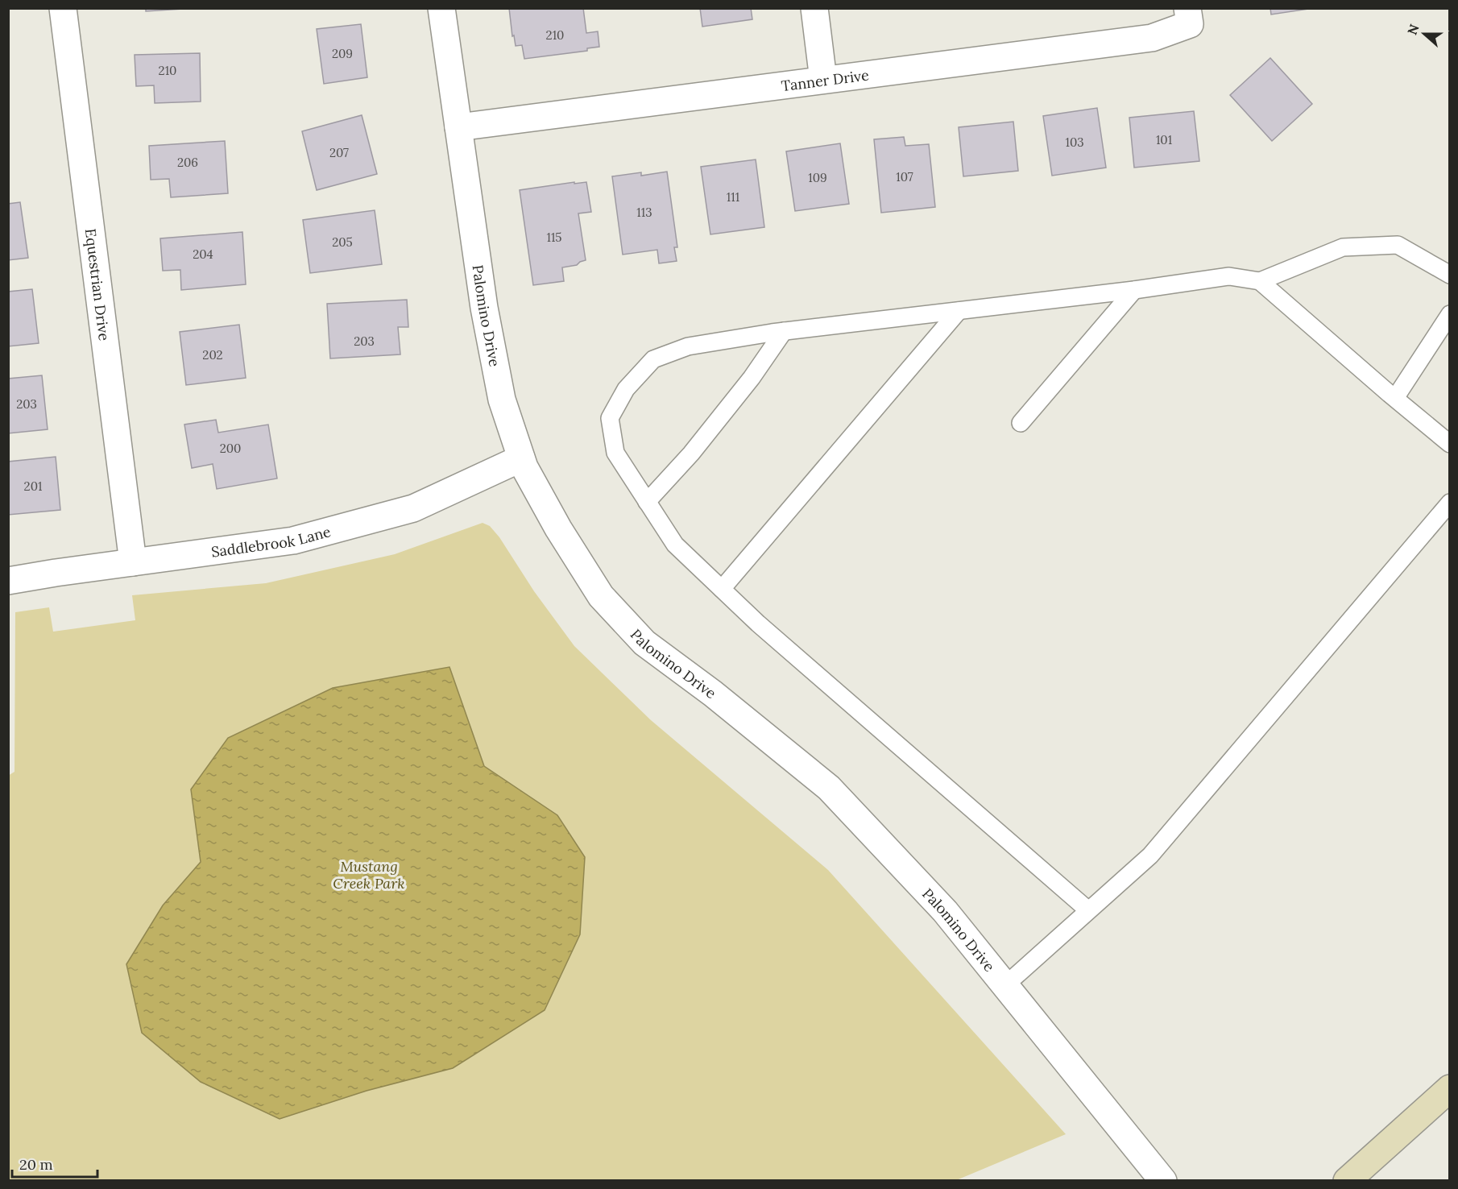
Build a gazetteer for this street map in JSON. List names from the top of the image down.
{
  "streets": {
    "street": [
      "Tanner Drive",
      "Equestrian Drive",
      "Palomino Drive",
      "Saddlebrook Lane"
    ]
  },
  "crossings": [
    ["Tanner Drive", "Palomino Drive"],
    ["Equestrian Drive", "Saddlebrook Lane"],
    ["Palomino Drive", "Saddlebrook Lane"]
  ],
  "parks": ["Mustang Creek Park"],
  "house_numbers": [
    "210",
    "209",
    "210",
    "101",
    "103",
    "207",
    "206",
    "107",
    "109",
    "111",
    "113",
    "115",
    "205",
    "204",
    "203",
    "202",
    "203",
    "200",
    "201"
  ],
  "scale_bar": "20 m",
  "north": "left"
}
